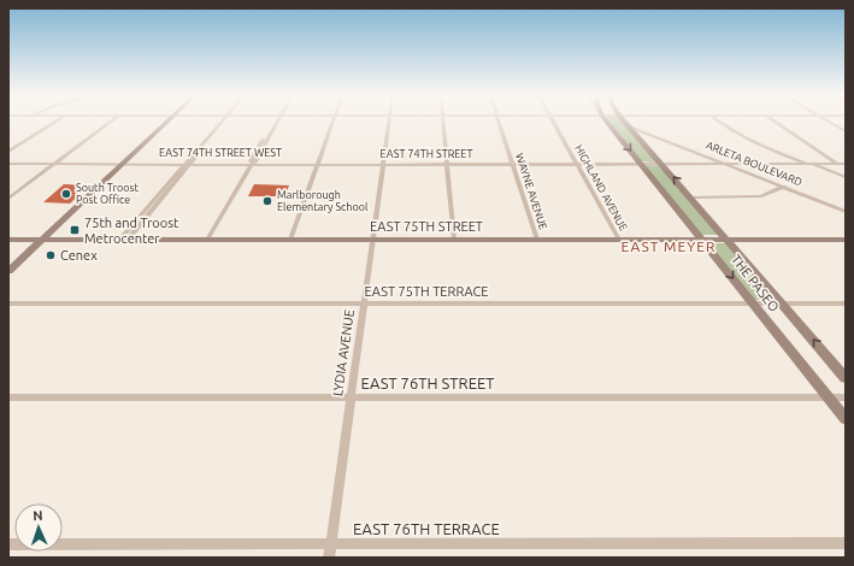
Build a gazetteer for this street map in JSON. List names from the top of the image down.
{
  "streets": {
    "main road": ["EAST 75TH STREET", "THE PASEO"],
    "street": [
      "EAST 74TH STREET",
      "ARLETA BOULEVARD",
      "HIGHLAND AVENUE",
      "WAYNE AVENUE",
      "EAST 75TH TERRACE",
      "LYDIA AVENUE",
      "EAST 76TH STREET",
      "EAST 76TH TERRACE"
    ]
  },
  "crossings": [
    ["EAST 74TH STREET", "ARLETA BOULEVARD"],
    ["EAST 74TH STREET", "HIGHLAND AVENUE"],
    ["EAST 74TH STREET", "WAYNE AVENUE"],
    ["EAST 74TH STREET", "THE PASEO"],
    ["EAST 74TH STREET", "LYDIA AVENUE"],
    ["ARLETA BOULEVARD", "THE PASEO"],
    ["HIGHLAND AVENUE", "EAST 75TH STREET"],
    ["WAYNE AVENUE", "EAST 75TH STREET"],
    ["EAST 75TH STREET", "THE PASEO"],
    ["EAST 75TH STREET", "LYDIA AVENUE"],
    ["THE PASEO", "EAST 75TH TERRACE"],
    ["THE PASEO", "EAST 76TH STREET"],
    ["EAST 75TH TERRACE", "LYDIA AVENUE"],
    ["LYDIA AVENUE", "EAST 76TH STREET"],
    ["LYDIA AVENUE", "EAST 76TH TERRACE"]
  ],
  "districts": ["EAST MEYER"],
  "places": {
    "other": ["South Troost Post Office", "Marlborough Elementary School", "Cenex"],
    "transit": ["75th and Troost Metrocenter"]
  },
  "north": "top"
}
